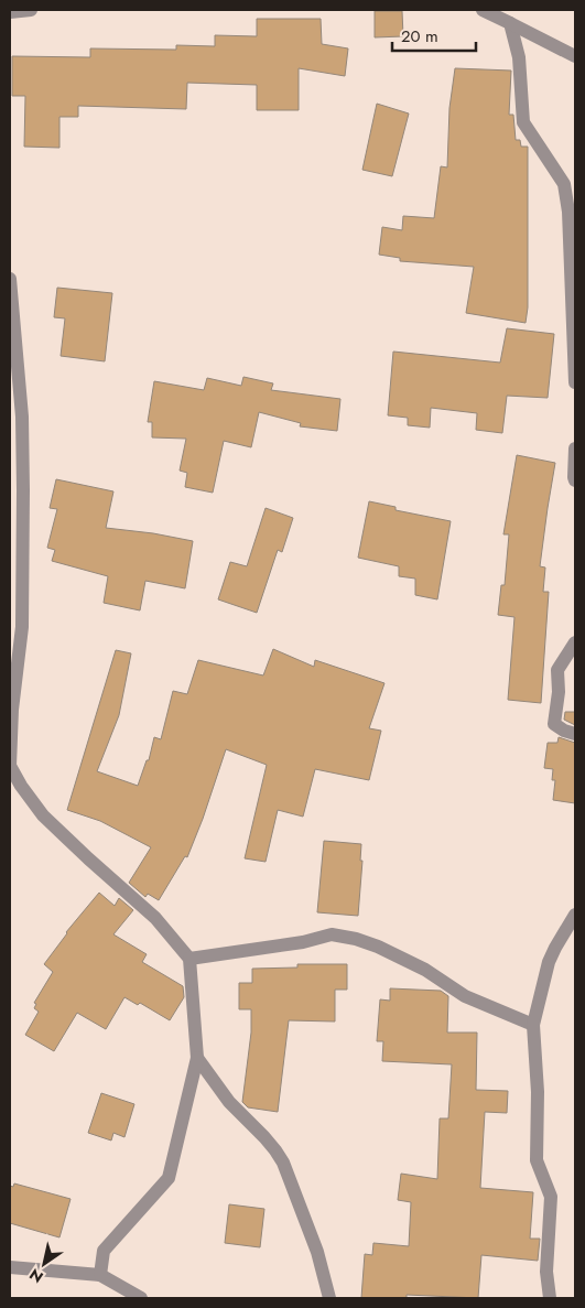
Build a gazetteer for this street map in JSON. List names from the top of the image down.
{
  "scale_bar": "20 m",
  "north": "bottom left"
}
